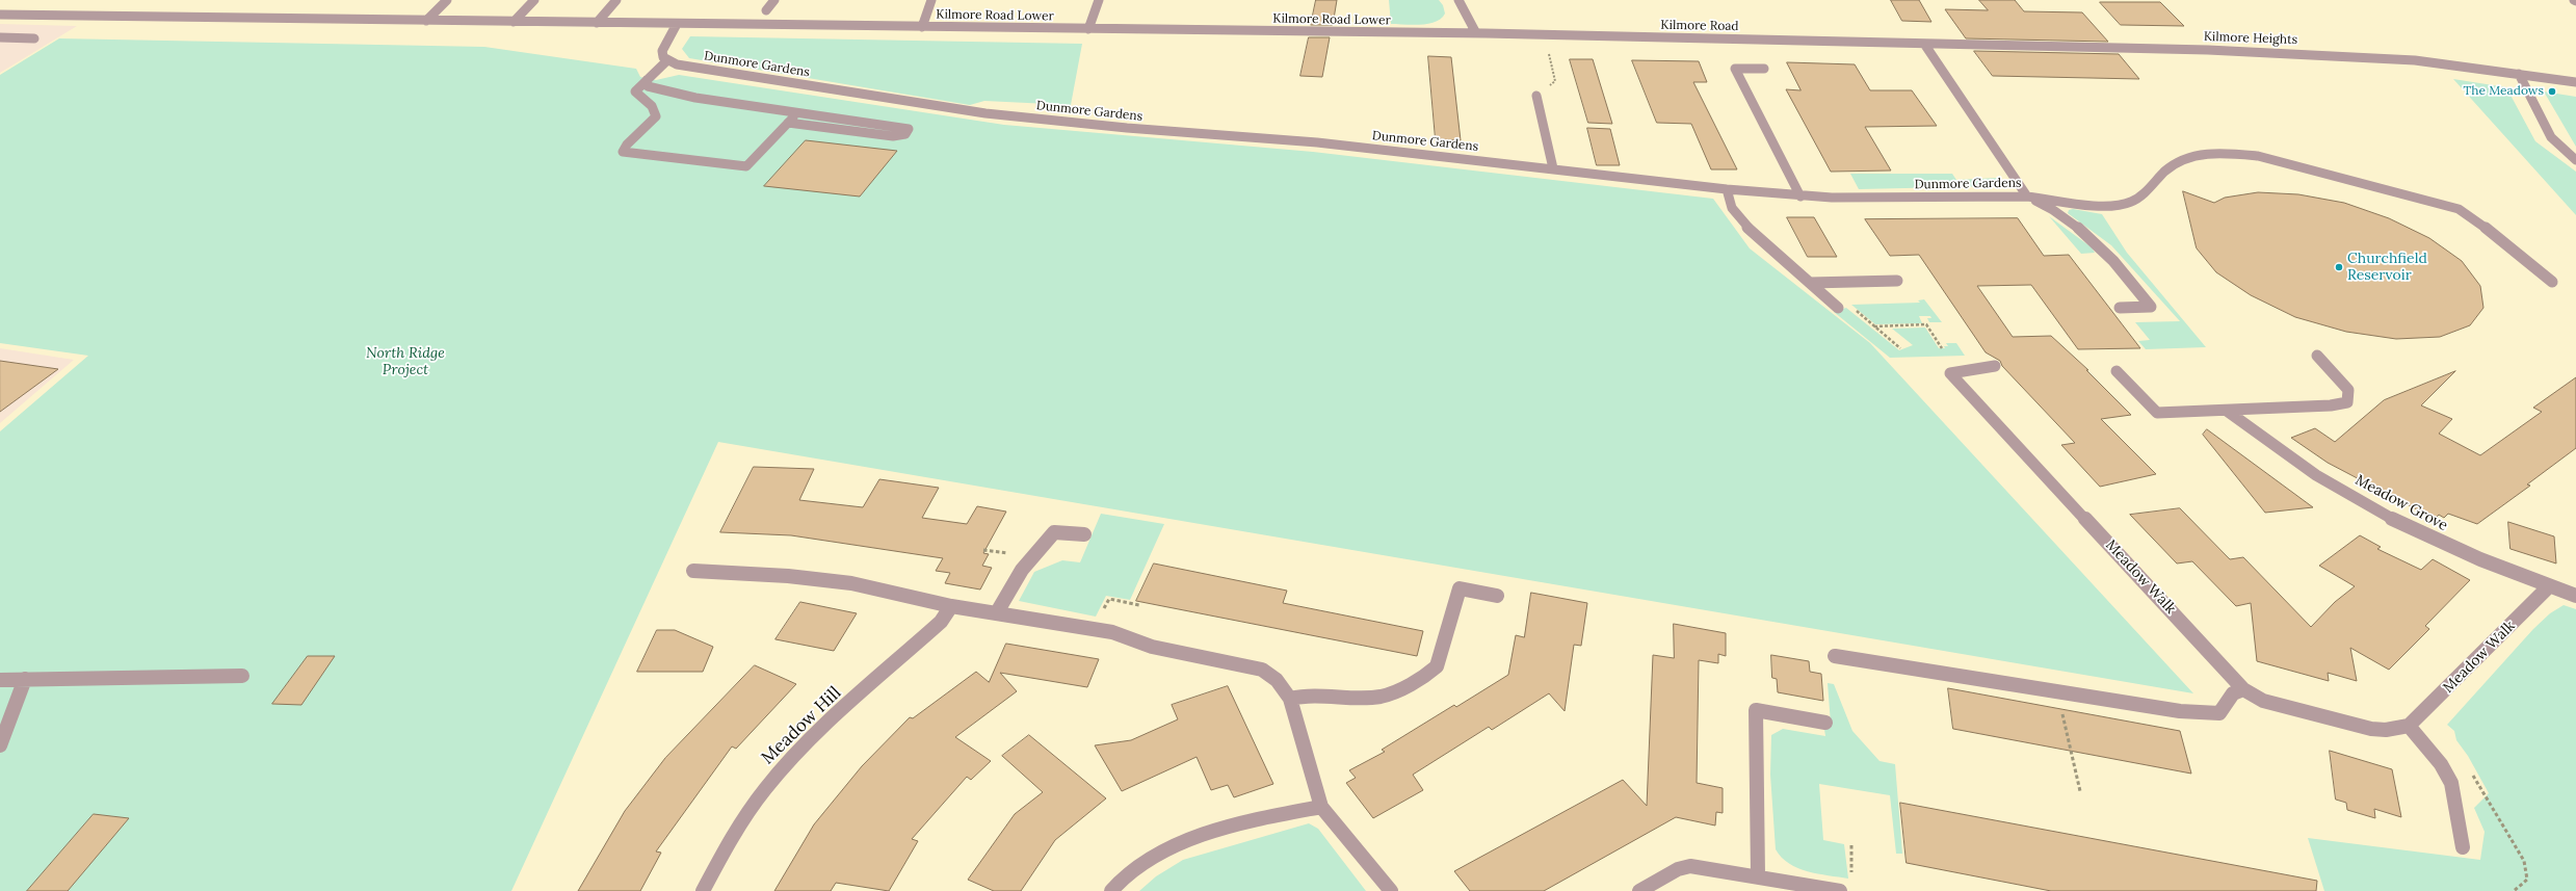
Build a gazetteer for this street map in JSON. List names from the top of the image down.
{
  "streets": {
    "street": [
      "Kilmore Road Lower",
      "Kilmore Road",
      "Kilmore Heights",
      "Dunmore Gardens",
      "Meadow Grove",
      "Meadow Walk",
      "Meadow Hill"
    ]
  },
  "crossings": [
    ["Kilmore Road Lower", "Kilmore Road"],
    ["Kilmore Road", "Kilmore Heights"],
    ["Kilmore Road", "Dunmore Gardens"],
    ["Kilmore Heights", "Dunmore Gardens"],
    ["Meadow Grove", "Meadow Walk"]
  ],
  "parks": ["North Ridge Project"],
  "places": ["The Meadows", "Churchfield Reservoir"]
}
